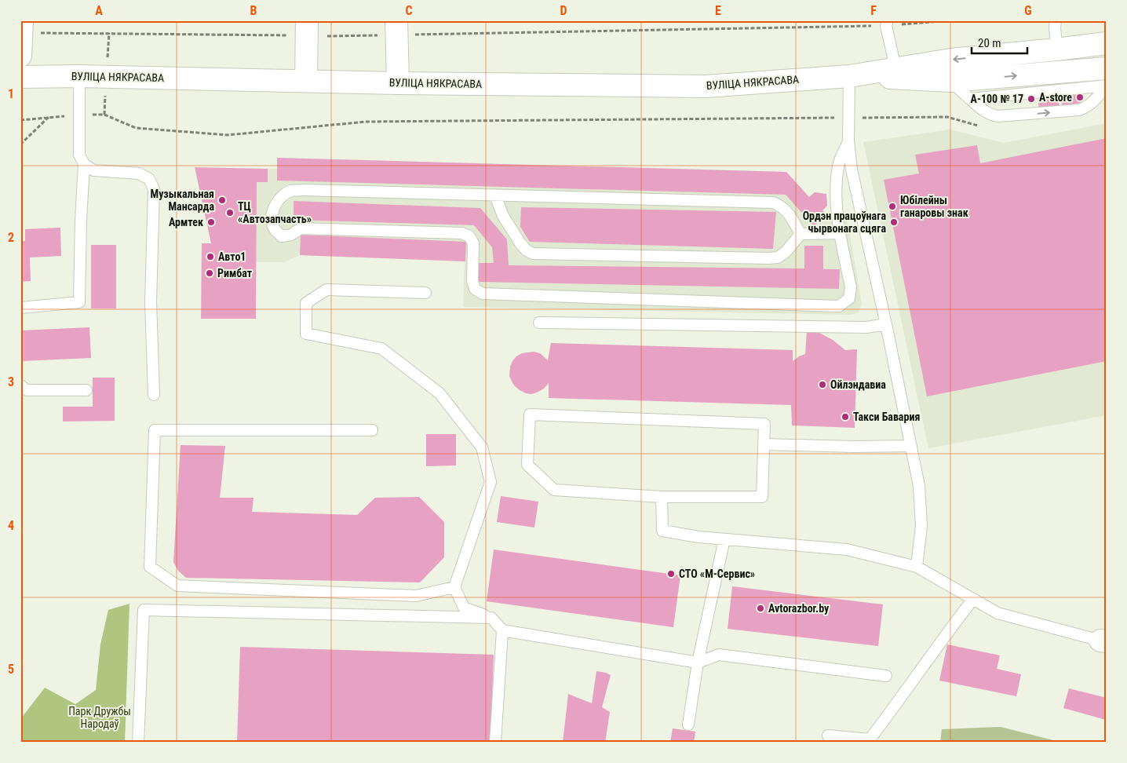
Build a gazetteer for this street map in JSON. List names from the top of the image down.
{
  "streets": {
    "main road": ["ВУЛІЦА НЯКРАСАВА"]
  },
  "parks": ["Парк Дружбы Народаў"],
  "places": [
    "А-store",
    "А-100 № 17",
    "Музыкальная Мансарда",
    "Юбілейны ганаровы знак",
    "ТЦ «Автозапчасть»",
    "Армтек",
    "Ордэн працоўнага чырвонага сцяга",
    "Авто1",
    "Римбат",
    "Ойлэндавиа",
    "Такси Бавария",
    "СТО «М-Сервис»",
    "Avtorazbor.by"
  ],
  "scale_bar": "20 m",
  "grid": {
    "columns": [
      "A",
      "B",
      "C",
      "D",
      "E",
      "F",
      "G"
    ],
    "rows": [
      "1",
      "2",
      "3",
      "4",
      "5"
    ]
  }
}
